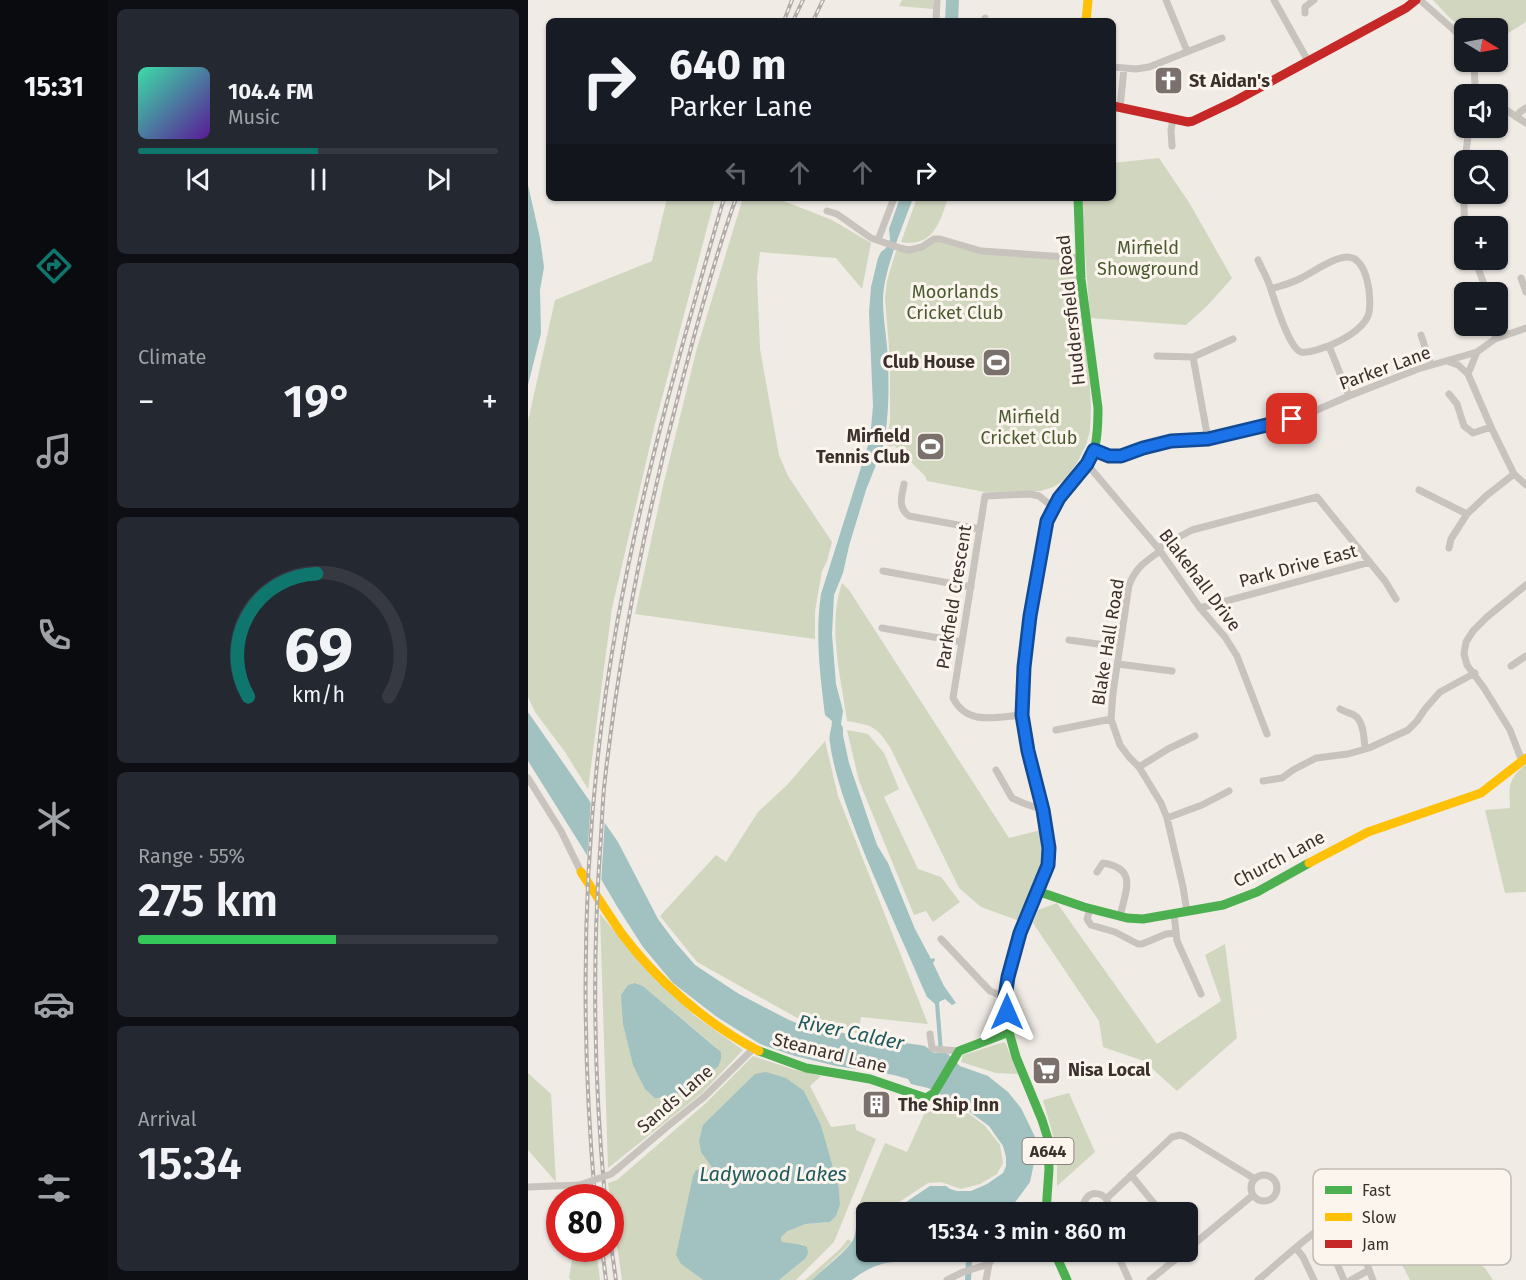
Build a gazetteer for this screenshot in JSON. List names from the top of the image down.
{
  "streets": {
    "main road": [
      "Huddersfield Road",
      "Church Lane",
      "Steanard Lane",
      "A644"
    ],
    "street": [
      "Parker Lane",
      "Park Drive East",
      "Blakehall Drive",
      "Parkfield Crescent",
      "Blake Hall Road",
      "Sands Lane"
    ]
  },
  "crossings": [
    ["Huddersfield Road", "Parker Lane"],
    ["Huddersfield Road", "Blakehall Drive"],
    ["Huddersfield Road", "Parkfield Crescent"],
    ["Huddersfield Road", "Church Lane"],
    ["Park Drive East", "Blakehall Drive"],
    ["Park Drive East", "Blake Hall Road"],
    ["Blakehall Drive", "Blake Hall Road"],
    ["Blake Hall Road", "Church Lane"],
    ["Steanard Lane", "Sands Lane"]
  ],
  "water": ["River Calder", "Ladywood Lakes"],
  "parks": ["Mirfield Showground", "Moorlands Cricket Club", "Mirfield Cricket Club"],
  "places": {
    "church": ["St Aidan's"],
    "sports": ["Club House", "Mirfield Tennis Club"],
    "supermarket": ["Nisa Local"],
    "building": ["The Ship Inn"]
  },
  "legend": ["Fast", "Slow", "Jam"],
  "north": "right",
  "page": {
    "tabs": "15:31",
    "map_buttons": ["+", "−"],
    "turn": ["640 m", "Parker Lane"],
    "song": ["104.4 FM", "Music"],
    "tile": [
      "Climate",
      ["Range · 55%", "275 km"],
      ["Arrival", "15:34"]
    ],
    "heat": ["−", "19°", "+"],
    "limit": "80",
    "trip": "15:34 · 3 min · 860 m",
    "gauge": ["69", "km/h"]
  }
}
